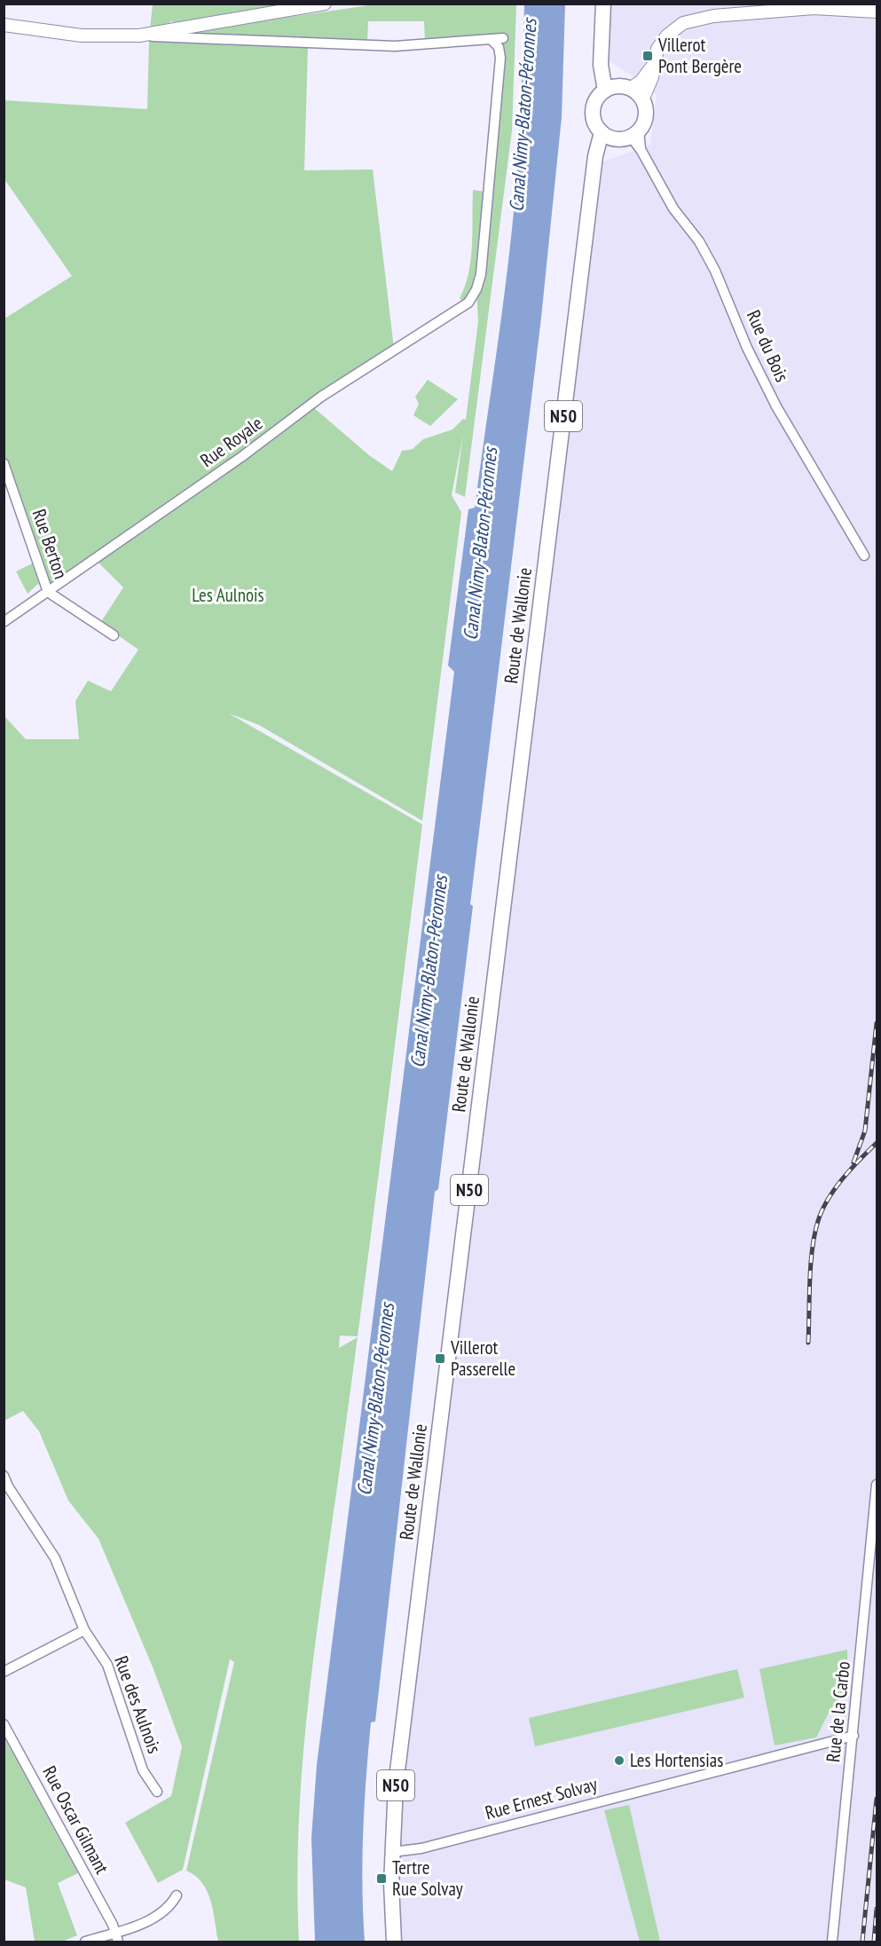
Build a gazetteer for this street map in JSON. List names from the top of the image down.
{
  "streets": {
    "main road": ["N50", "Route de Wallonie"],
    "street": [
      "Rue du Bois",
      "Rue Royale",
      "Rue Berton",
      "Rue des Aulnois",
      "Rue de la Carbo",
      "Rue Ernest Solvay",
      "Rue Oscar Gilmant"
    ]
  },
  "crossings": [
    ["Rue du Bois", "Route de Wallonie"],
    ["Rue Royale", "Rue Berton"],
    ["Route de Wallonie", "Rue Ernest Solvay"],
    ["Rue de la Carbo", "Rue Ernest Solvay"]
  ],
  "water": ["Canal Nimy-Blaton-Péronnes"],
  "parks": ["Les Aulnois"],
  "places": {
    "transit": ["Villerot Pont Bergère", "Villerot Passerelle", "Tertre Rue Solvay"],
    "other": ["Les Hortensias"]
  }
}
